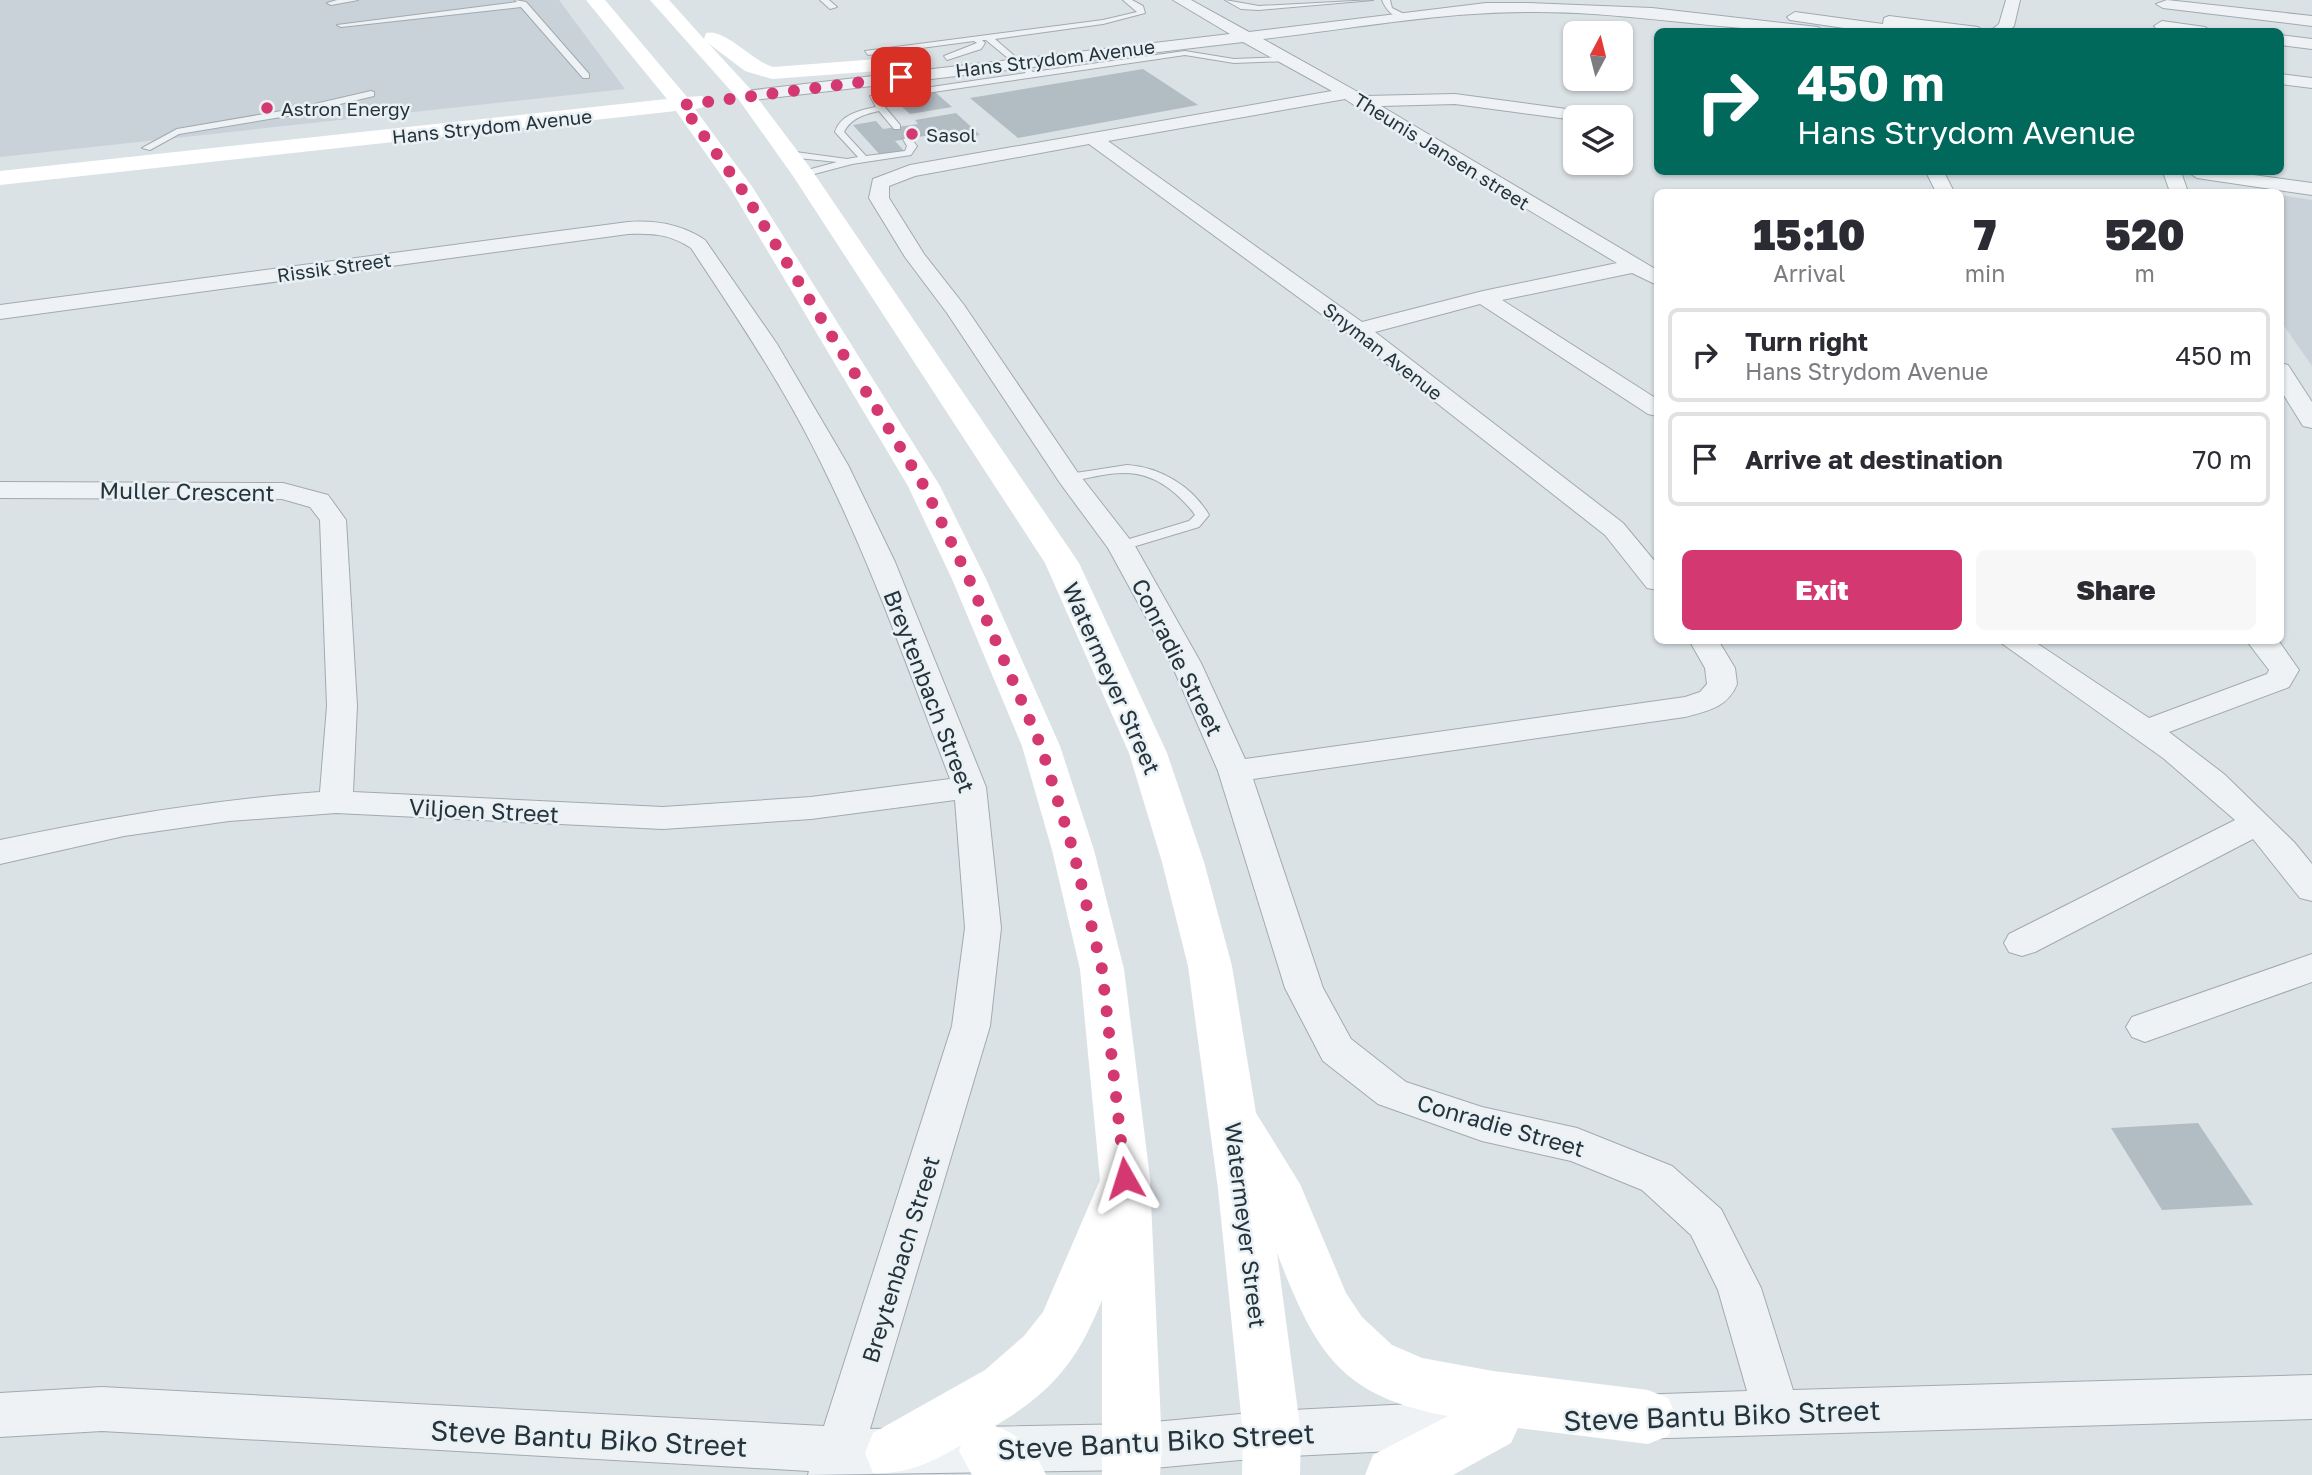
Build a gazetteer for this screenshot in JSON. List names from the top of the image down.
{
  "streets": {
    "main road": ["Hans Strydom Avenue", "Watermeyer Street"],
    "street": [
      "Theunis Jansen street",
      "Rissik Street",
      "Snyman Avenue",
      "Muller Crescent",
      "Conradie Street",
      "Breytenbach Street",
      "Viljoen Street",
      "Steve Bantu Biko Street"
    ]
  },
  "crossings": [
    ["Hans Strydom Avenue", "Theunis Jansen street"],
    ["Hans Strydom Avenue", "Watermeyer Street"],
    ["Theunis Jansen street", "Conradie Street"],
    ["Rissik Street", "Breytenbach Street"],
    ["Snyman Avenue", "Conradie Street"],
    ["Muller Crescent", "Viljoen Street"],
    ["Conradie Street", "Steve Bantu Biko Street"],
    ["Watermeyer Street", "Steve Bantu Biko Street"],
    ["Breytenbach Street", "Viljoen Street"],
    ["Breytenbach Street", "Steve Bantu Biko Street"]
  ],
  "places": ["Astron Energy", "Sasol"],
  "north": "top",
  "page": {
    "turn": ["450 m", "Hans Strydom Avenue"],
    "eta": [
      "15:10",
      "Arrival",
      "7",
      "min",
      "520",
      "m"
    ],
    "list": [
      {
        "name": "Turn right",
        "note": "Hans Strydom Avenue",
        "value": "450 m"
      },
      {
        "name": "Arrive at destination",
        "value": "70 m"
      }
    ],
    "buttons": ["Exit", "Share"]
  }
}
